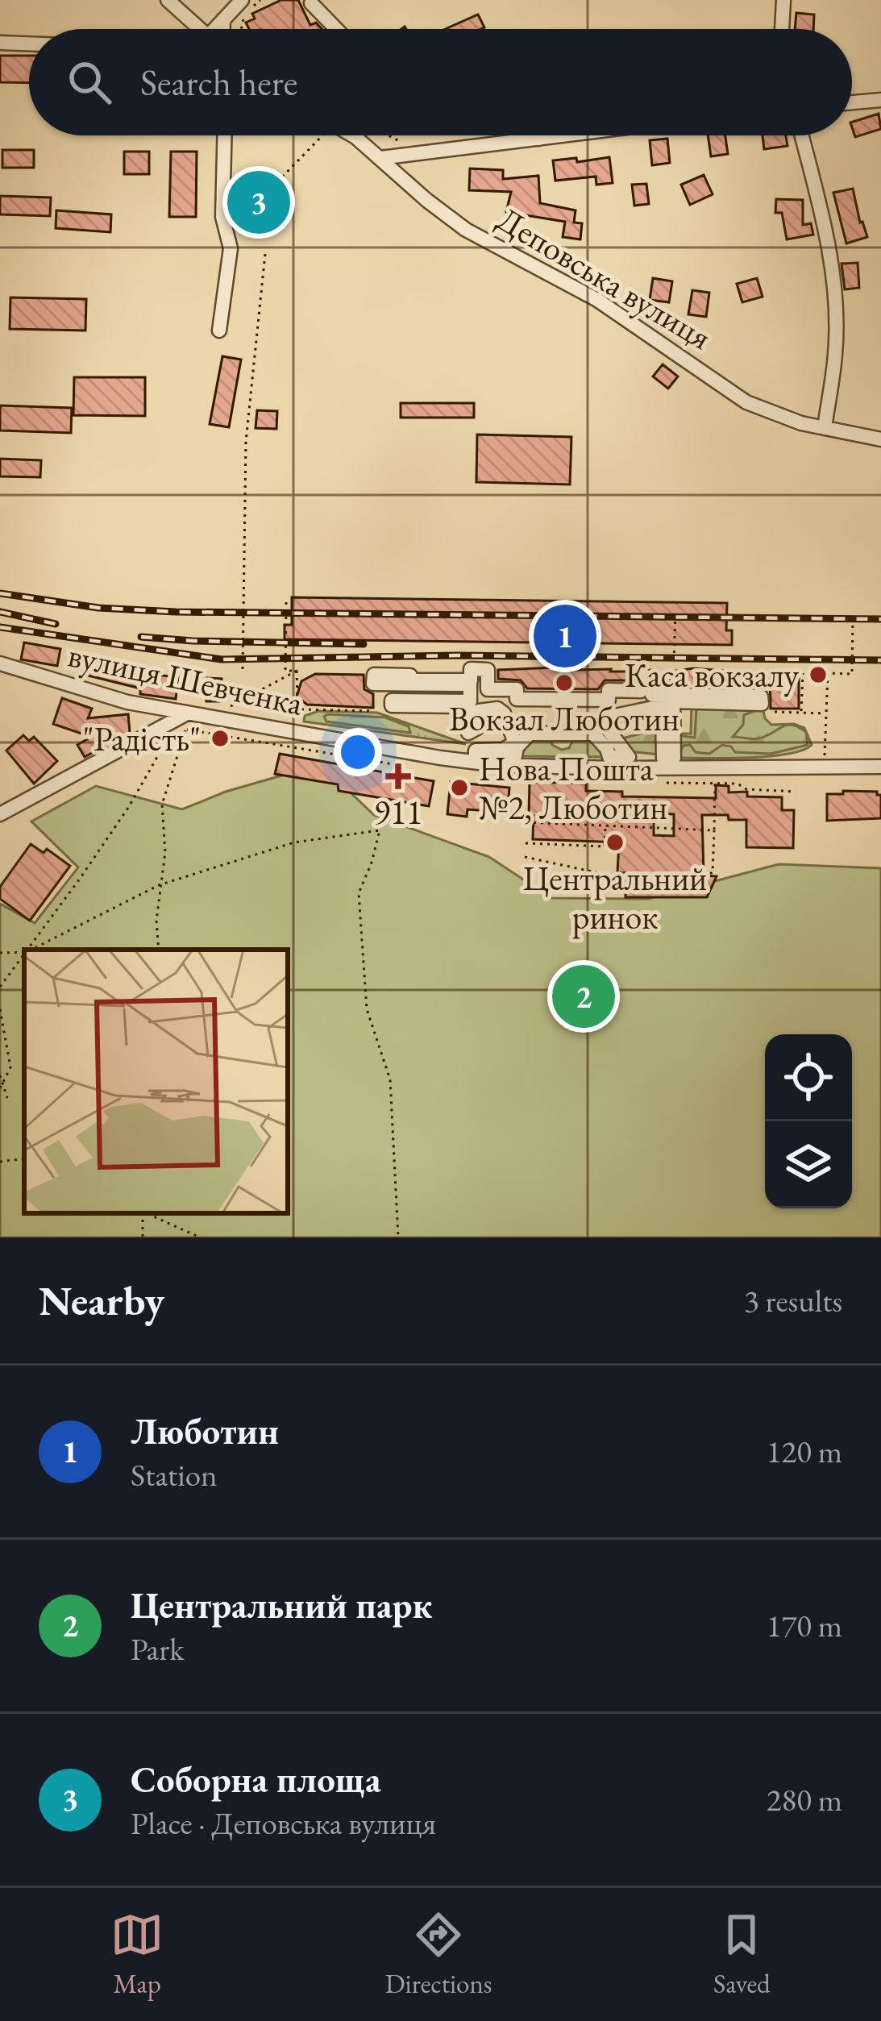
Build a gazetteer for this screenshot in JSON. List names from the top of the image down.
{
  "streets": {
    "street": ["Деповська вулиця", "вулиця Шевченка"]
  },
  "places": {
    "other": [
      "Каса вокзалу",
      "Вокзал Люботин",
      "\"Радість\"",
      "Нова Пошта №2, Люботин",
      "Центральний ринок"
    ],
    "health": ["911"]
  },
  "page": {
    "search": "Search here",
    "pins": ["3", "1", "2"],
    "heading": ["Nearby", "3 results"],
    "list": [
      {
        "mark": "1",
        "name": "Люботин",
        "note": "Station",
        "value": "120 m"
      },
      {
        "mark": "2",
        "name": "Центральний парк",
        "note": "Park",
        "value": "170 m"
      },
      {
        "mark": "3",
        "name": "Соборна площа",
        "note": "Place · Деповська вулиця",
        "value": "280 m"
      }
    ],
    "nav": ["Map", "Directions", "Saved"]
  }
}
